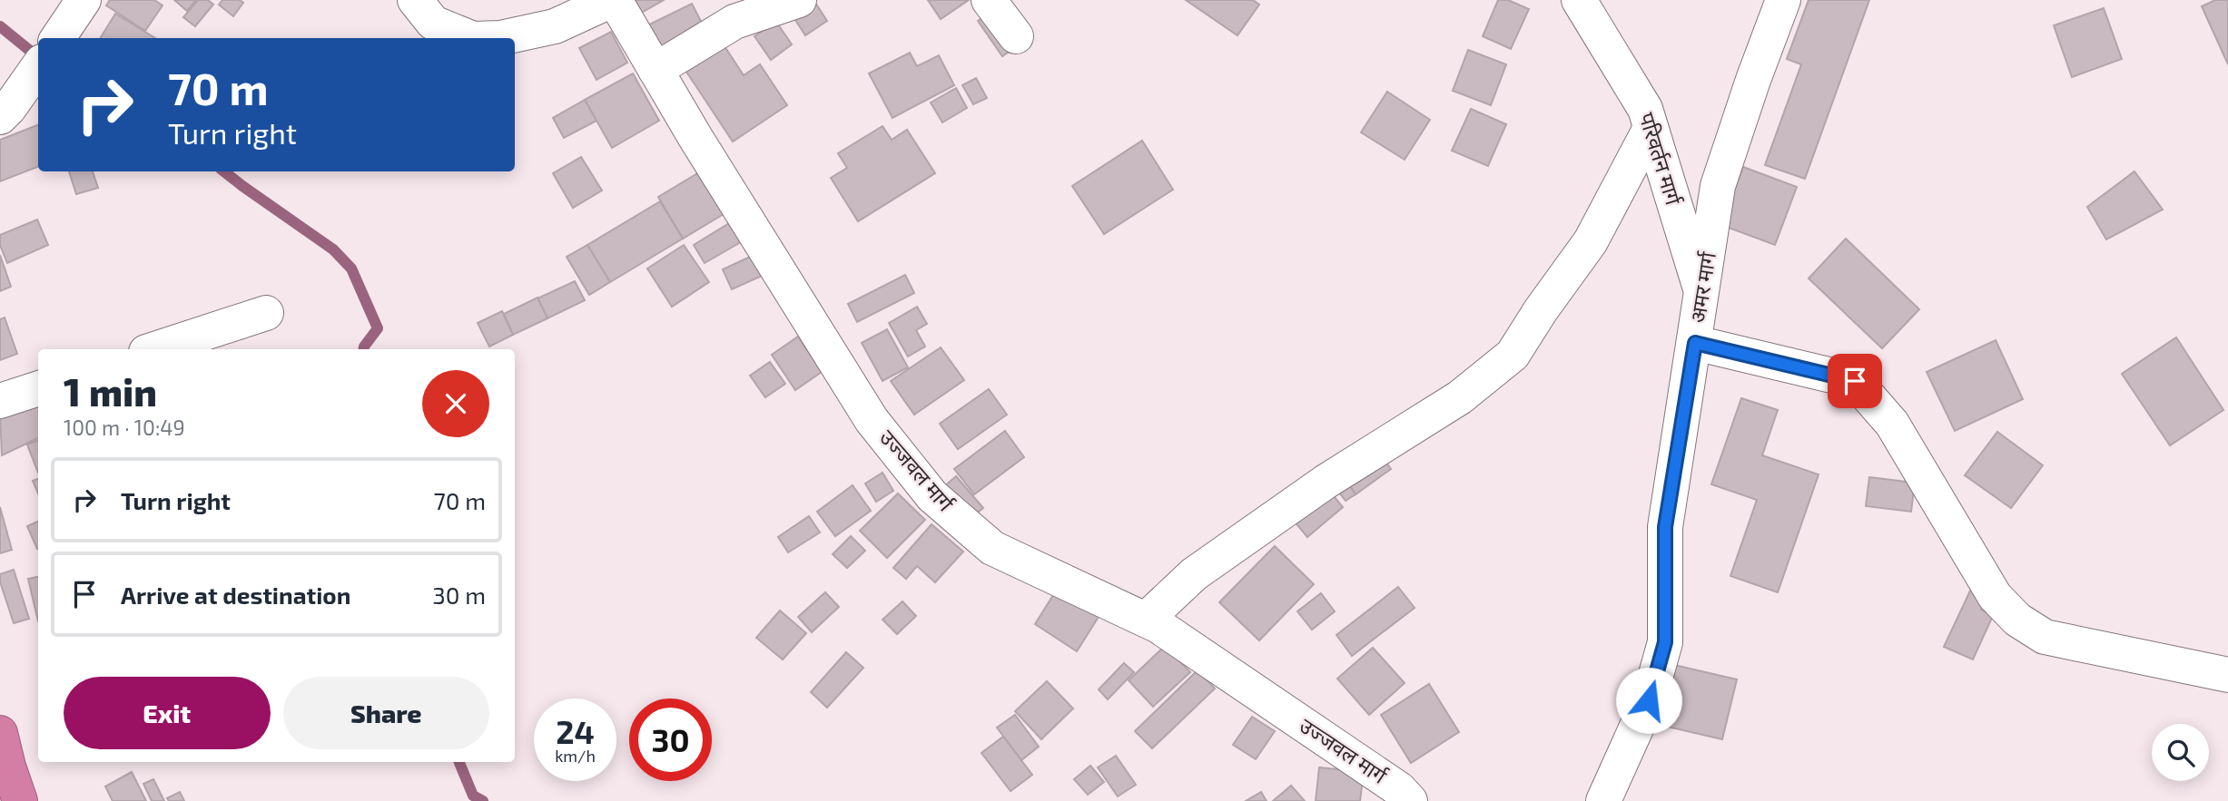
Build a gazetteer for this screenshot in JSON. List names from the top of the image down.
{
  "streets": {
    "street": ["परिवर्तन मार्ग", "अमर मार्ग", "उज्जवल मार्ग"]
  },
  "crossings": [
    ["परिवर्तन मार्ग", "अमर मार्ग"]
  ],
  "page": {
    "turn": ["70 m", "Turn right"],
    "heading": ["1 min", "100 m · 10:49"],
    "list": [
      {
        "name": "Turn right",
        "value": "70 m"
      },
      {
        "name": "Arrive at destination",
        "value": "30 m"
      }
    ],
    "buttons": ["Exit", "Share"],
    "speed": "24 km/h",
    "limit": "30"
  }
}
